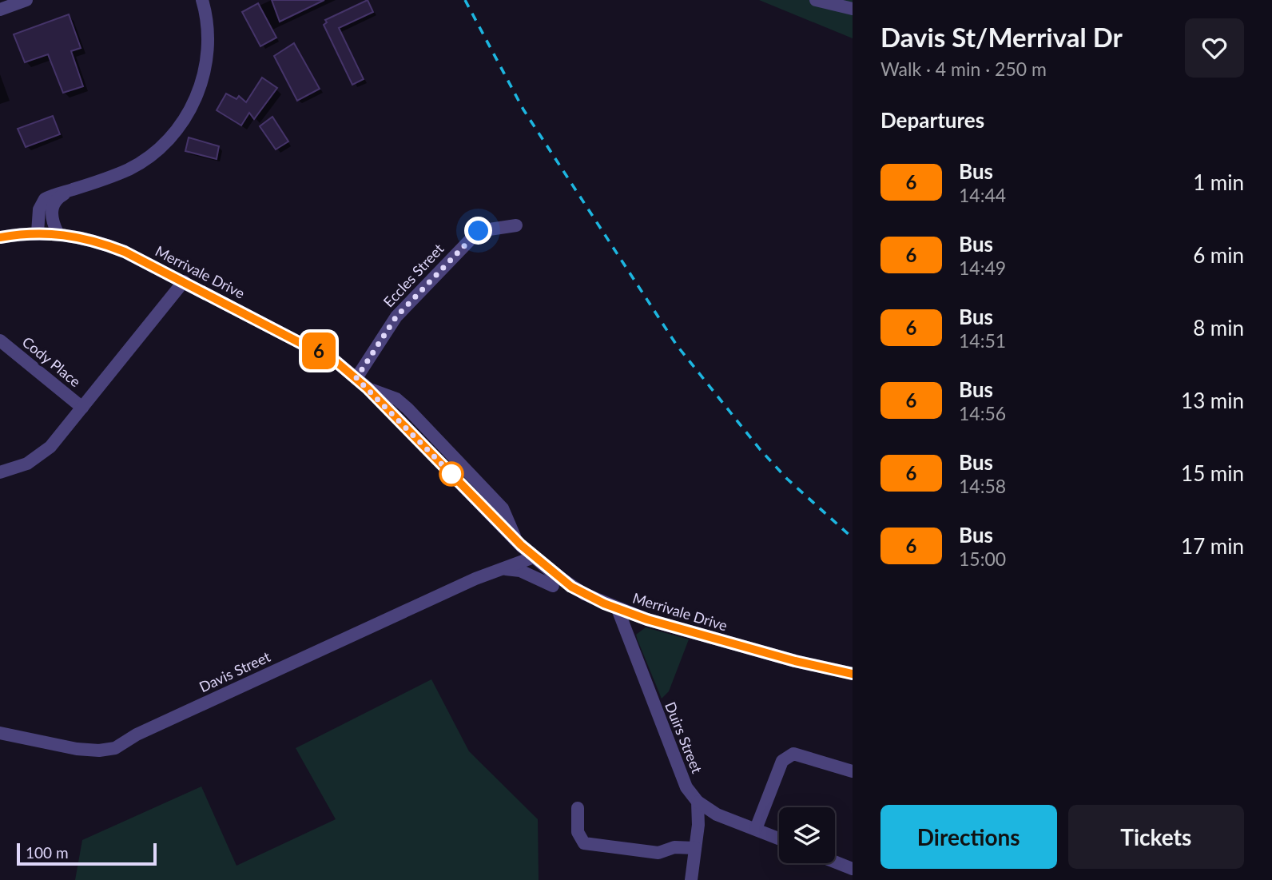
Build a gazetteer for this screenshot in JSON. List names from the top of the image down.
{
  "streets": {
    "street": [
      "Merrivale Drive",
      "Eccles Street",
      "Cody Place",
      "Davis Street",
      "Duirs Street"
    ]
  },
  "crossings": [
    ["Merrivale Drive", "Eccles Street"],
    ["Merrivale Drive", "Davis Street"],
    ["Merrivale Drive", "Duirs Street"]
  ],
  "lines": ["bus line 6"],
  "scale_bar": "100 m",
  "page": {
    "on_map": "6",
    "heading": [
      ["Davis St/Merrival Dr", "Walk · 4 min · 250 m"],
      "Departures"
    ],
    "list": [
      {
        "mark": "6",
        "name": "Bus",
        "note": "14:44",
        "value": "1 min"
      },
      {
        "mark": "6",
        "name": "Bus",
        "note": "14:49",
        "value": "6 min"
      },
      {
        "mark": "6",
        "name": "Bus",
        "note": "14:51",
        "value": "8 min"
      },
      {
        "mark": "6",
        "name": "Bus",
        "note": "14:56",
        "value": "13 min"
      },
      {
        "mark": "6",
        "name": "Bus",
        "note": "14:58",
        "value": "15 min"
      },
      {
        "mark": "6",
        "name": "Bus",
        "note": "15:00",
        "value": "17 min"
      }
    ],
    "buttons": ["Directions", "Tickets"],
    "scale": "100 m"
  }
}
